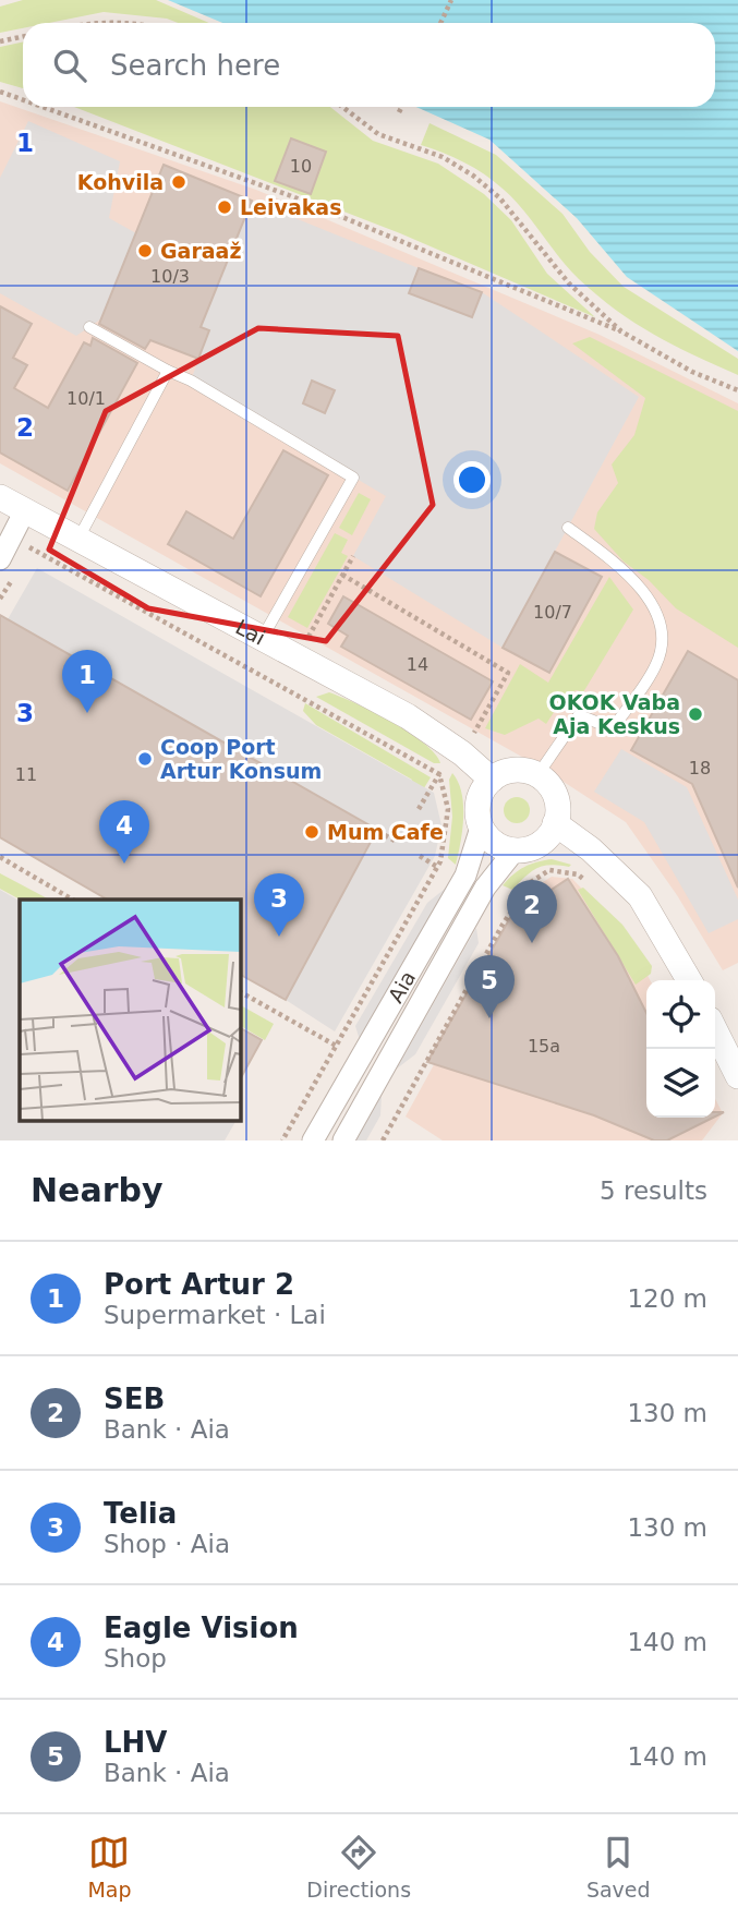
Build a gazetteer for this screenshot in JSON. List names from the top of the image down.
{
  "streets": {
    "street": ["Lai", "Aia"]
  },
  "crossings": [
    ["Lai", "Aia"]
  ],
  "places": [
    "Kohvila",
    "Leivakas",
    "Garaaž",
    "OKOK Vaba Aja Keskus",
    "Coop Port Artur Konsum",
    "Mum Cafe"
  ],
  "house_numbers": [
    "10",
    "10/3",
    "10/1",
    "10/7",
    "14",
    "18",
    "11",
    "15a"
  ],
  "page": {
    "search": "Search here",
    "pins": [
      "1",
      "4",
      "3",
      "2",
      "5"
    ],
    "heading": ["Nearby", "5 results"],
    "list": [
      {
        "mark": "1",
        "name": "Port Artur 2",
        "note": "Supermarket · Lai",
        "value": "120 m"
      },
      {
        "mark": "2",
        "name": "SEB",
        "note": "Bank · Aia",
        "value": "130 m"
      },
      {
        "mark": "3",
        "name": "Telia",
        "note": "Shop · Aia",
        "value": "130 m"
      },
      {
        "mark": "4",
        "name": "Eagle Vision",
        "note": "Shop",
        "value": "140 m"
      },
      {
        "mark": "5",
        "name": "LHV",
        "note": "Bank · Aia",
        "value": "140 m"
      }
    ],
    "nav": ["Map", "Directions", "Saved"]
  },
  "grid": {
    "rows": ["1", "2", "3"]
  }
}
